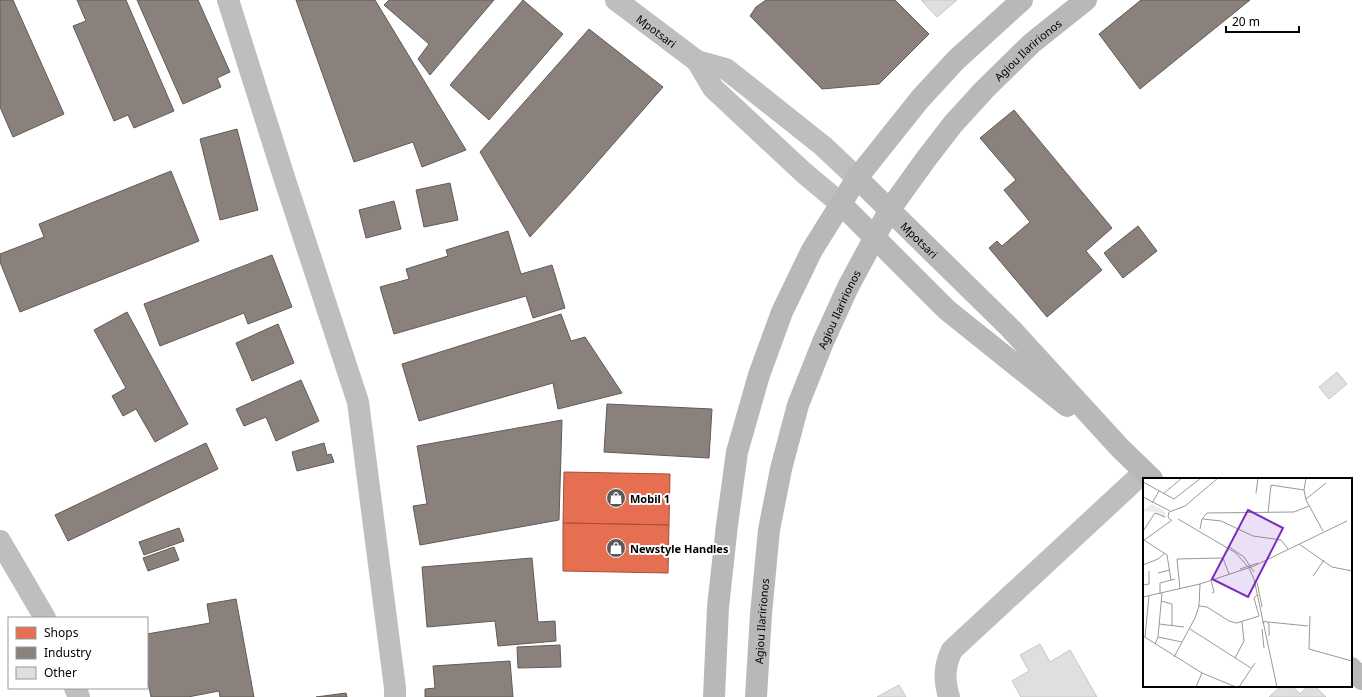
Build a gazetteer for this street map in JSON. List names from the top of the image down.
{
  "streets": {
    "main road": ["Mpotsari", "Agiou Ilaririonos"]
  },
  "crossings": [
    ["Mpotsari", "Agiou Ilaririonos"]
  ],
  "places": {
    "shop": ["Mobil 1", "Newstyle Handles"]
  },
  "legend": ["Shops", "Industry", "Other"],
  "scale_bar": "20 m"
}
